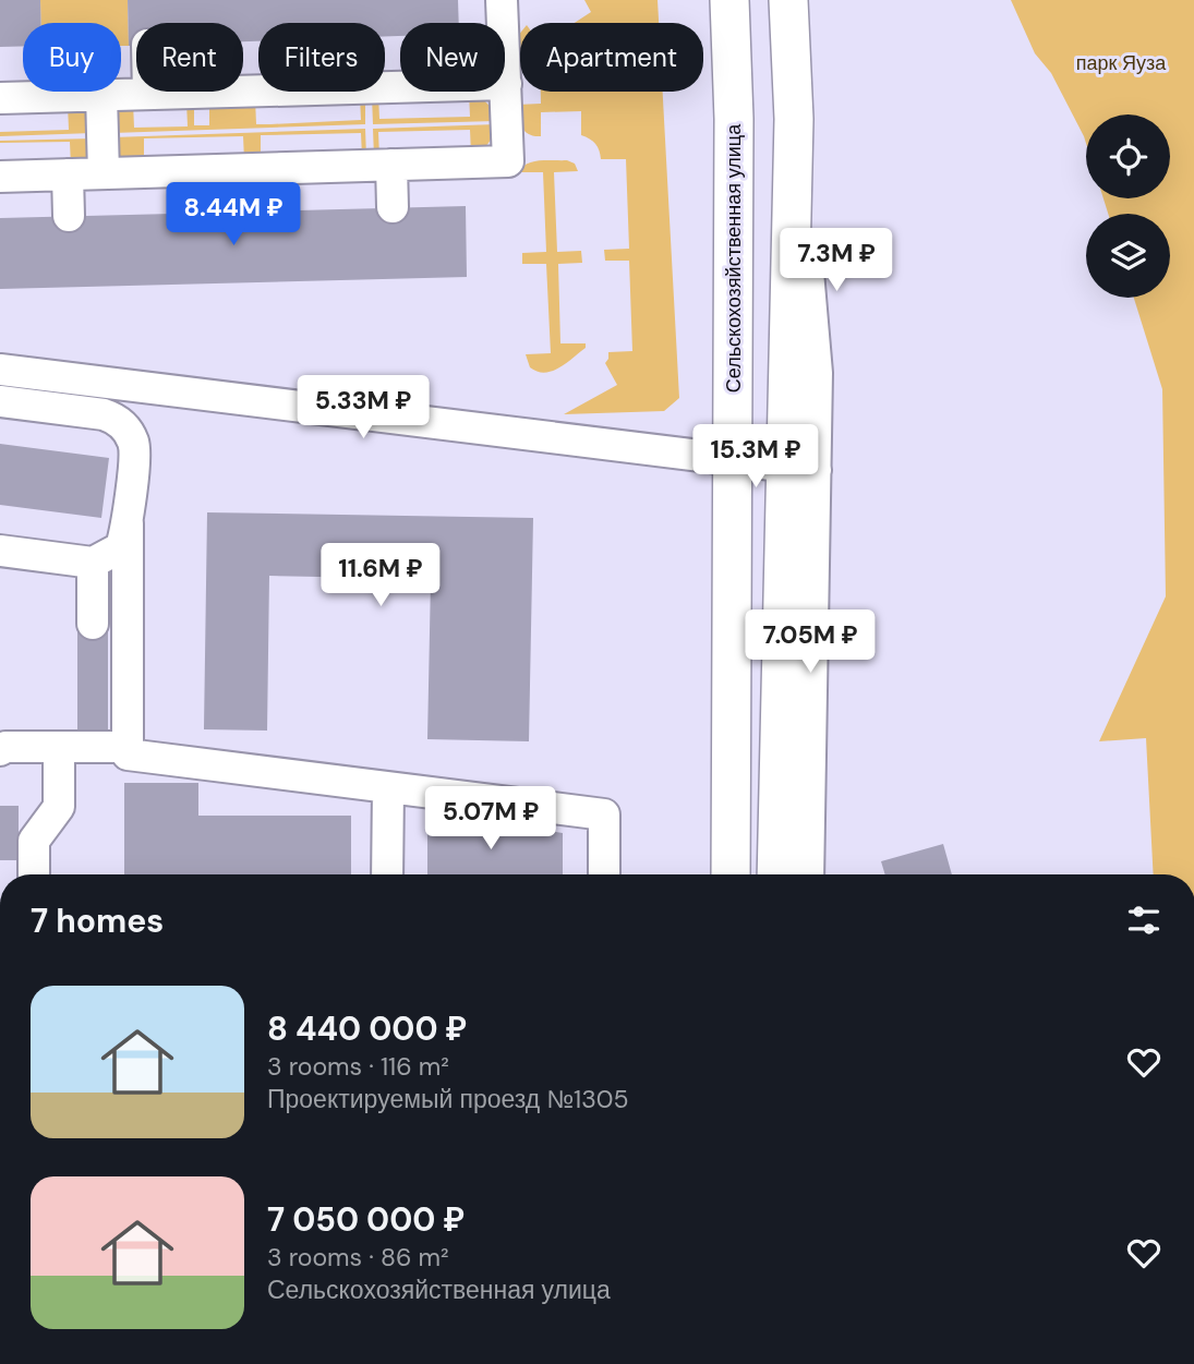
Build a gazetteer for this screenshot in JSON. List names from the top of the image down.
{
  "streets": {
    "main road": ["Сельскохозяйственная улица"]
  },
  "parks": ["парк Яуза"],
  "page": {
    "chip": [
      "Buy",
      "Rent",
      "Filters",
      "New",
      "Apartment"
    ],
    "price": [
      "8.44M ₽",
      "7.3M ₽",
      "5.33M ₽",
      "15.3M ₽",
      "11.6M ₽",
      "7.05M ₽",
      "5.07M ₽"
    ],
    "heading": "7 homes",
    "list": [
      {
        "name": "8 440 000 ₽",
        "note": "3 rooms · 116 m² · Проектируемый проезд №1305"
      },
      {
        "name": "7 050 000 ₽",
        "note": "3 rooms · 86 m² · Сельскохозяйственная улица"
      }
    ]
  }
}
